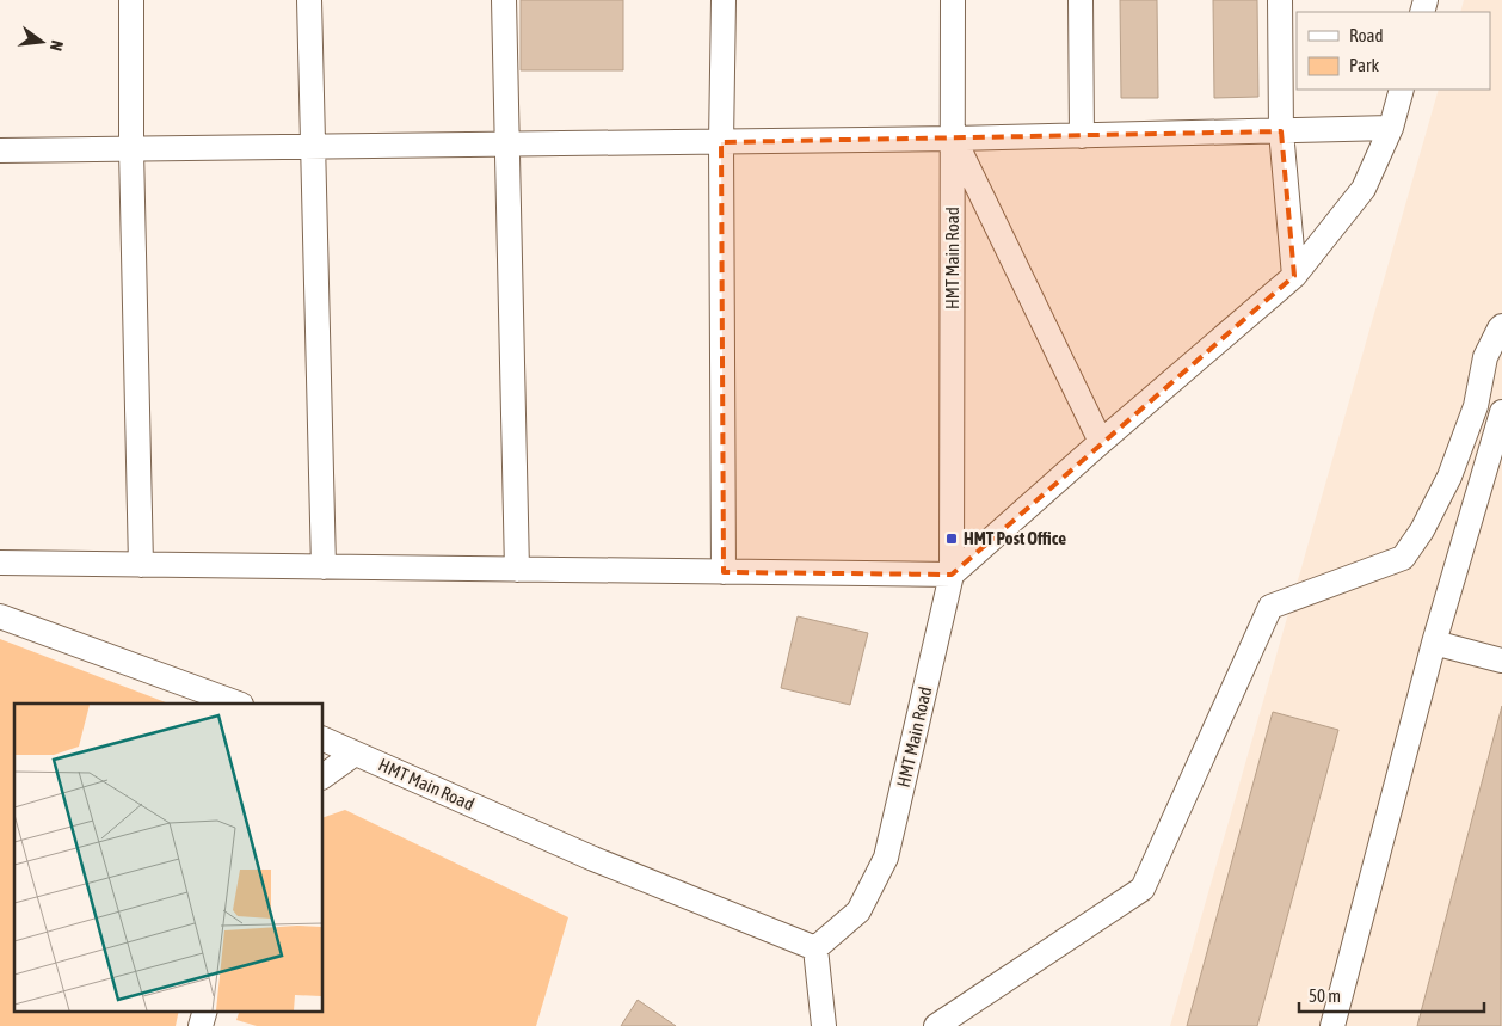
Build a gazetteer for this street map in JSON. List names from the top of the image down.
{
  "streets": {
    "street": ["HMT Main Road"]
  },
  "places": {
    "transit": ["HMT Post Office"]
  },
  "legend": ["Road", "Park"],
  "scale_bar": "50 m",
  "north": "right"
}
